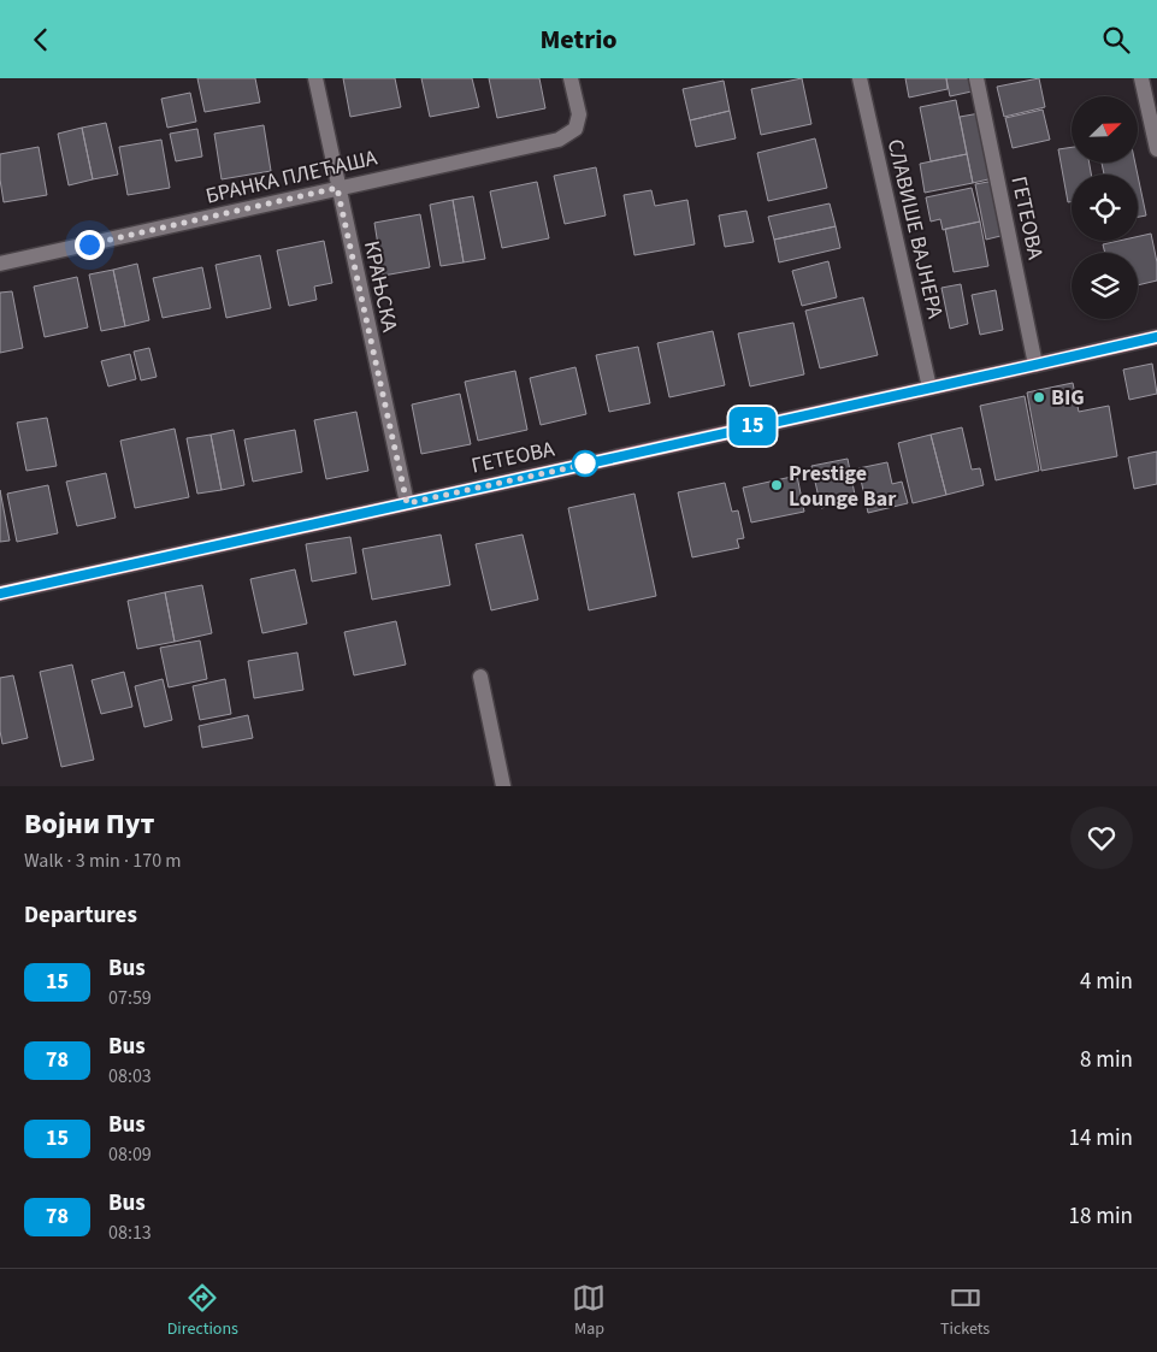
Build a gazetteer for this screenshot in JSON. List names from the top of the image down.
{
  "streets": {
    "main road": ["ГЕТЕОВА"],
    "street": ["БРАНКА ПЛЕЋАША", "СЛАВИШЕ ВАЈНЕРА", "КРАЊСКА"]
  },
  "crossings": [
    ["БРАНКА ПЛЕЋАША", "КРАЊСКА"],
    ["ГЕТЕОВА", "СЛАВИШЕ ВАЈНЕРА"],
    ["ГЕТЕОВА", "КРАЊСКА"]
  ],
  "places": ["BIG", "Prestige Lounge Bar"],
  "lines": ["bus line 15"],
  "north": "top right",
  "page": {
    "header": "Metrio",
    "on_map": "15",
    "heading": [
      ["Војни Пут", "Walk · 3 min · 170 m"],
      "Departures"
    ],
    "list": [
      {
        "mark": "15",
        "name": "Bus",
        "note": "07:59",
        "value": "4 min"
      },
      {
        "mark": "78",
        "name": "Bus",
        "note": "08:03",
        "value": "8 min"
      },
      {
        "mark": "15",
        "name": "Bus",
        "note": "08:09",
        "value": "14 min"
      },
      {
        "mark": "78",
        "name": "Bus",
        "note": "08:13",
        "value": "18 min"
      }
    ],
    "tabs": ["Directions", "Map", "Tickets"]
  }
}
